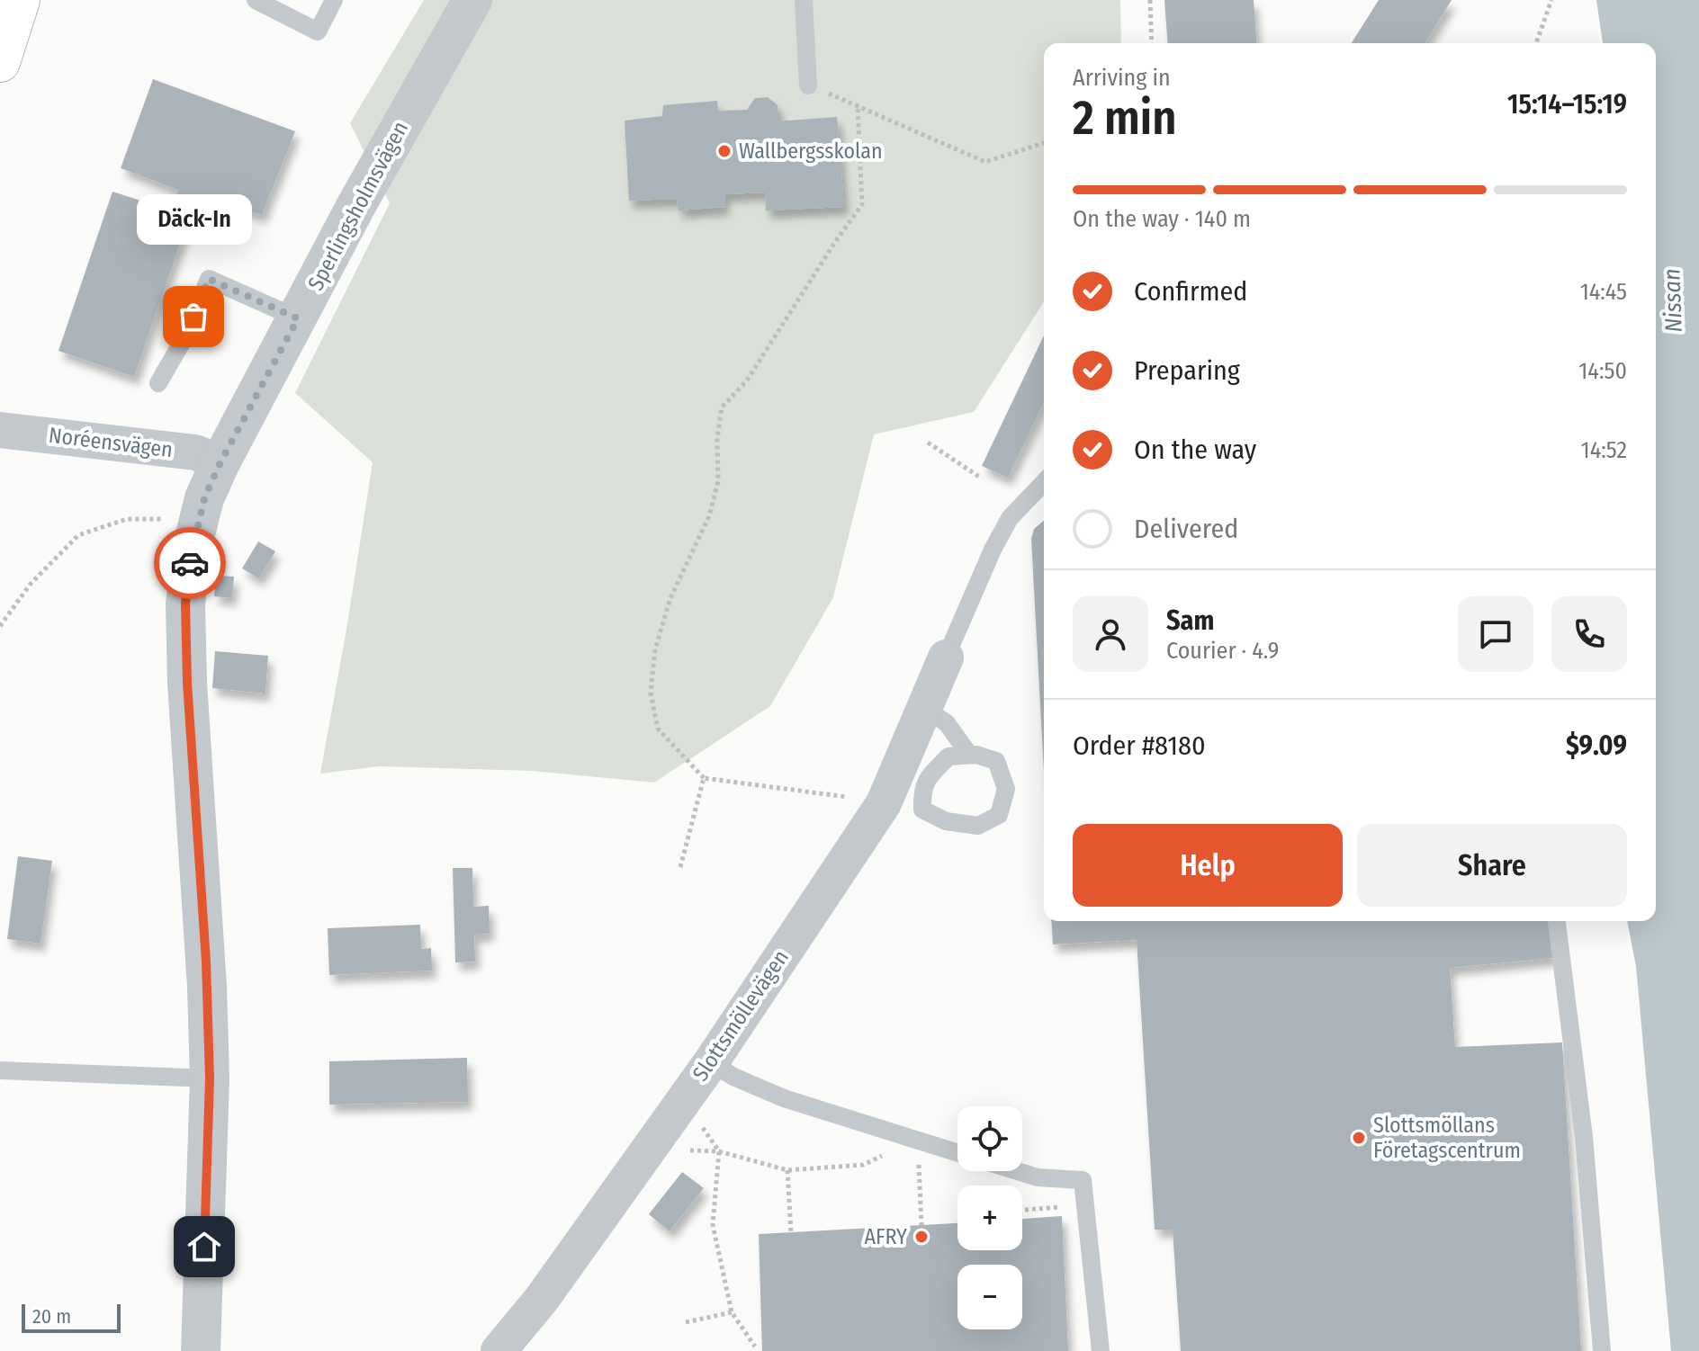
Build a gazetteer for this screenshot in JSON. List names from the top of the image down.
{
  "streets": {
    "street": ["Sperlingsholmsvägen", "Noréensvägen", "Slottsmöllevägen"]
  },
  "crossings": [
    ["Sperlingsholmsvägen", "Noréensvägen"]
  ],
  "water": ["Nissan"],
  "places": [
    "Wallbergsskolan",
    "Däck-In",
    "Slottsmöllans Företagscentrum",
    "AFRY"
  ],
  "scale_bar": "20 m",
  "page": {
    "heading": ["2 min", "Arriving in", "15:14–15:19"],
    "panel": [
      "Sam",
      "Courier · 4.9",
      "Order #8180",
      "$9.09"
    ],
    "bar": "On the way · 140 m",
    "bubble": "Däck-In",
    "list": [
      ["Confirmed", "14:45"],
      ["Preparing", "14:50"],
      ["On the way", "14:52"],
      "Delivered"
    ],
    "buttons": ["Help", "Share"],
    "map_buttons": ["+", "−"],
    "scale": "20 m"
  }
}
